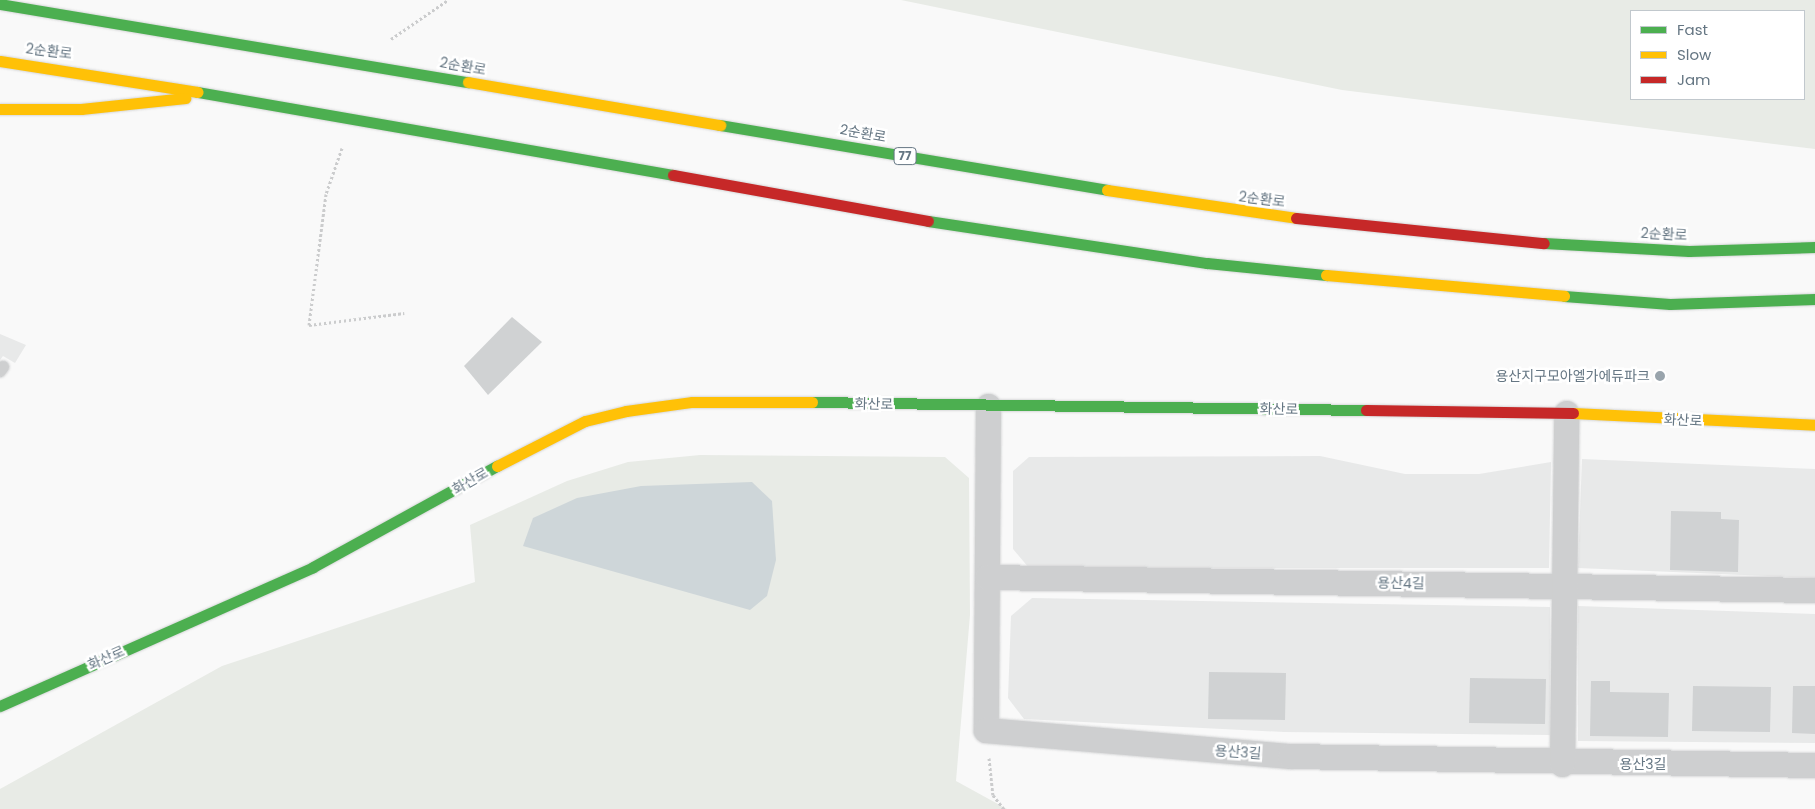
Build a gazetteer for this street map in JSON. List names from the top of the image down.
{
  "streets": {
    "main road": ["2순환로", "77", "화산로"],
    "street": ["용산4길", "용산3길"]
  },
  "places": ["용산지구모아엘가에듀파크"],
  "legend": ["Fast", "Slow", "Jam"]
}
